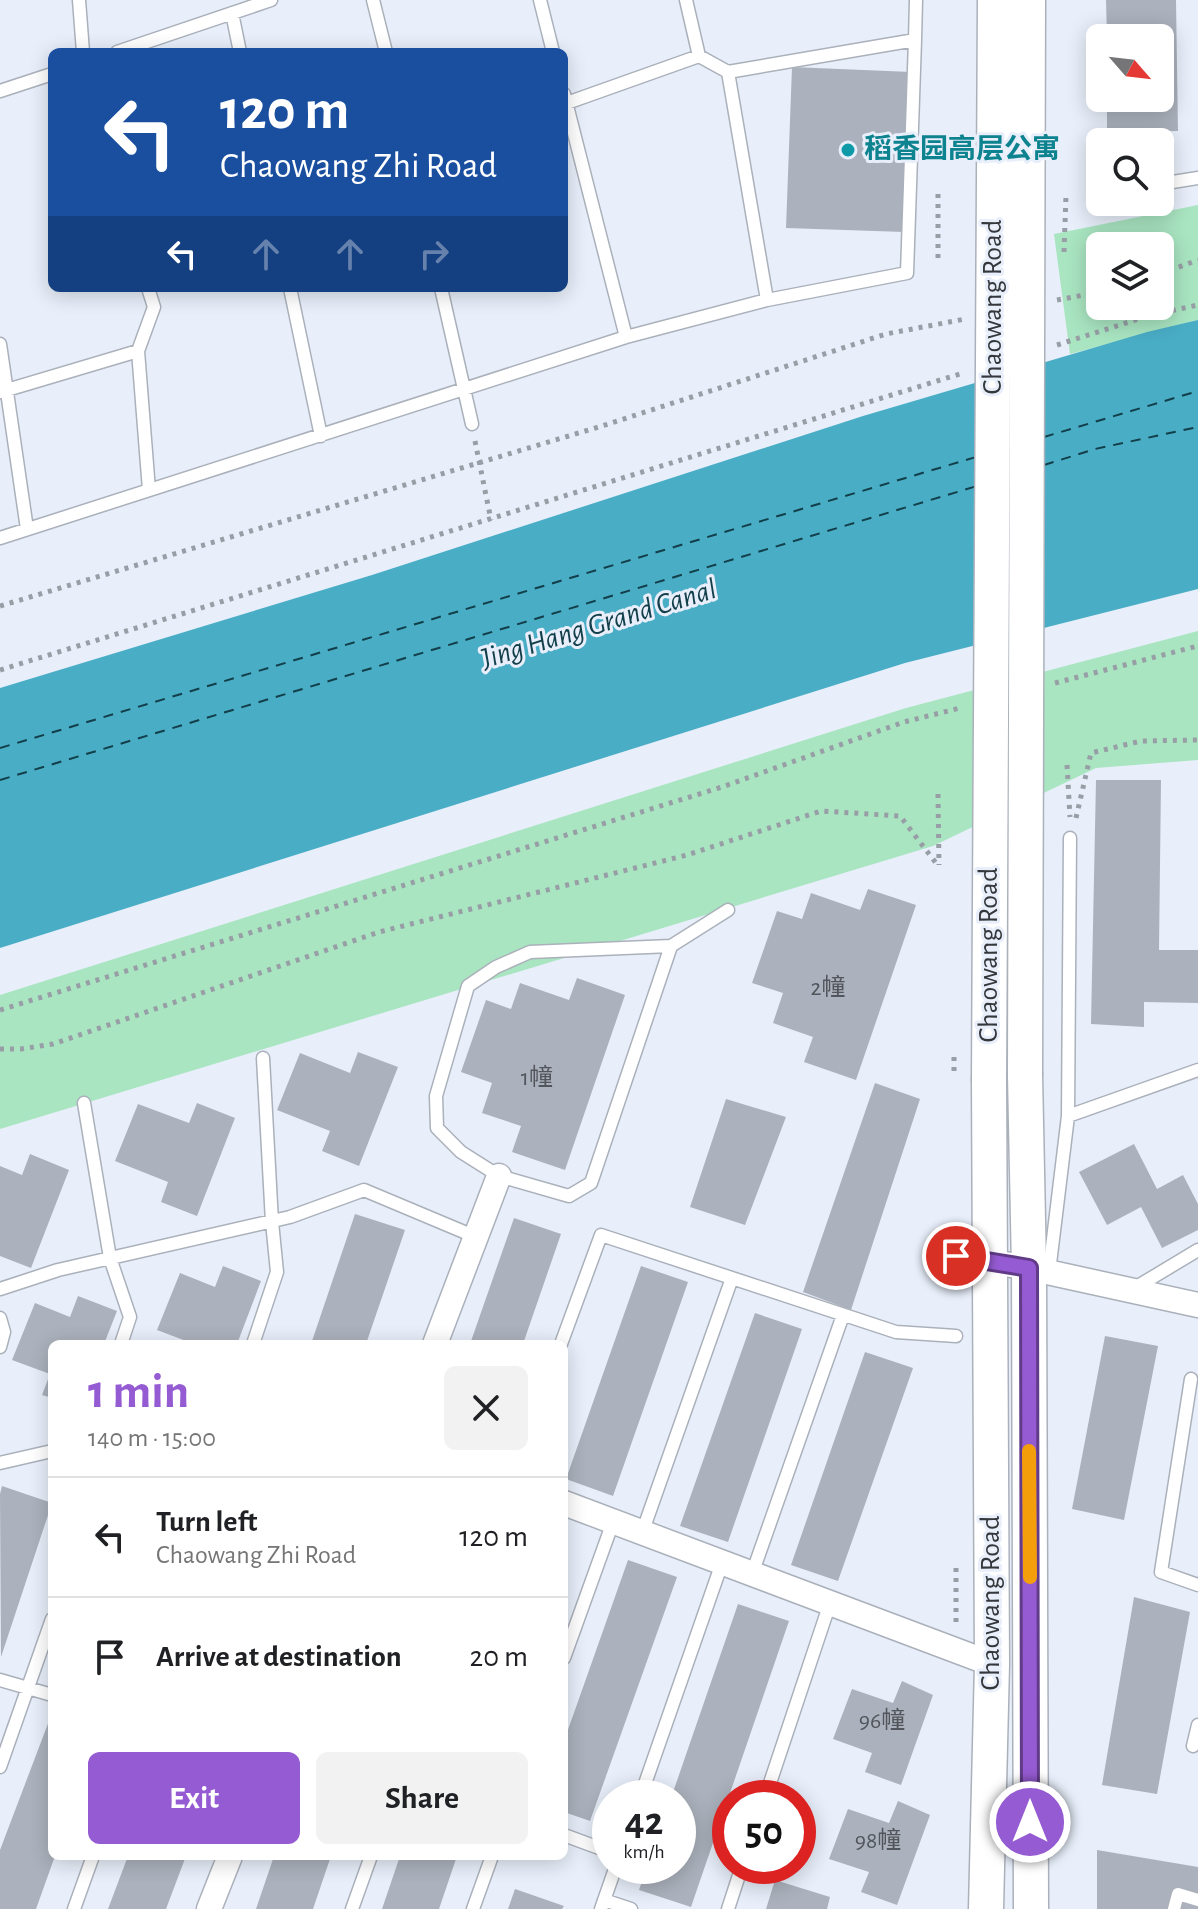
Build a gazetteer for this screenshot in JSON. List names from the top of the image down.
{
  "streets": {
    "main road": ["Chaowang Road"]
  },
  "water": ["Jing Hang Grand Canal"],
  "places": ["稻香园高层公寓"],
  "house_numbers": [
    "2幢",
    "1幢",
    "96幢",
    "98幢"
  ],
  "north": "bottom right",
  "page": {
    "turn": ["120 m", "Chaowang Zhi Road"],
    "heading": ["1 min", "140 m · 15:00"],
    "list": [
      {
        "name": "Turn left",
        "note": "Chaowang Zhi Road",
        "value": "120 m"
      },
      {
        "name": "Arrive at destination",
        "value": "20 m"
      }
    ],
    "buttons": ["Exit", "Share"],
    "speed": "42 km/h",
    "limit": "50"
  }
}
